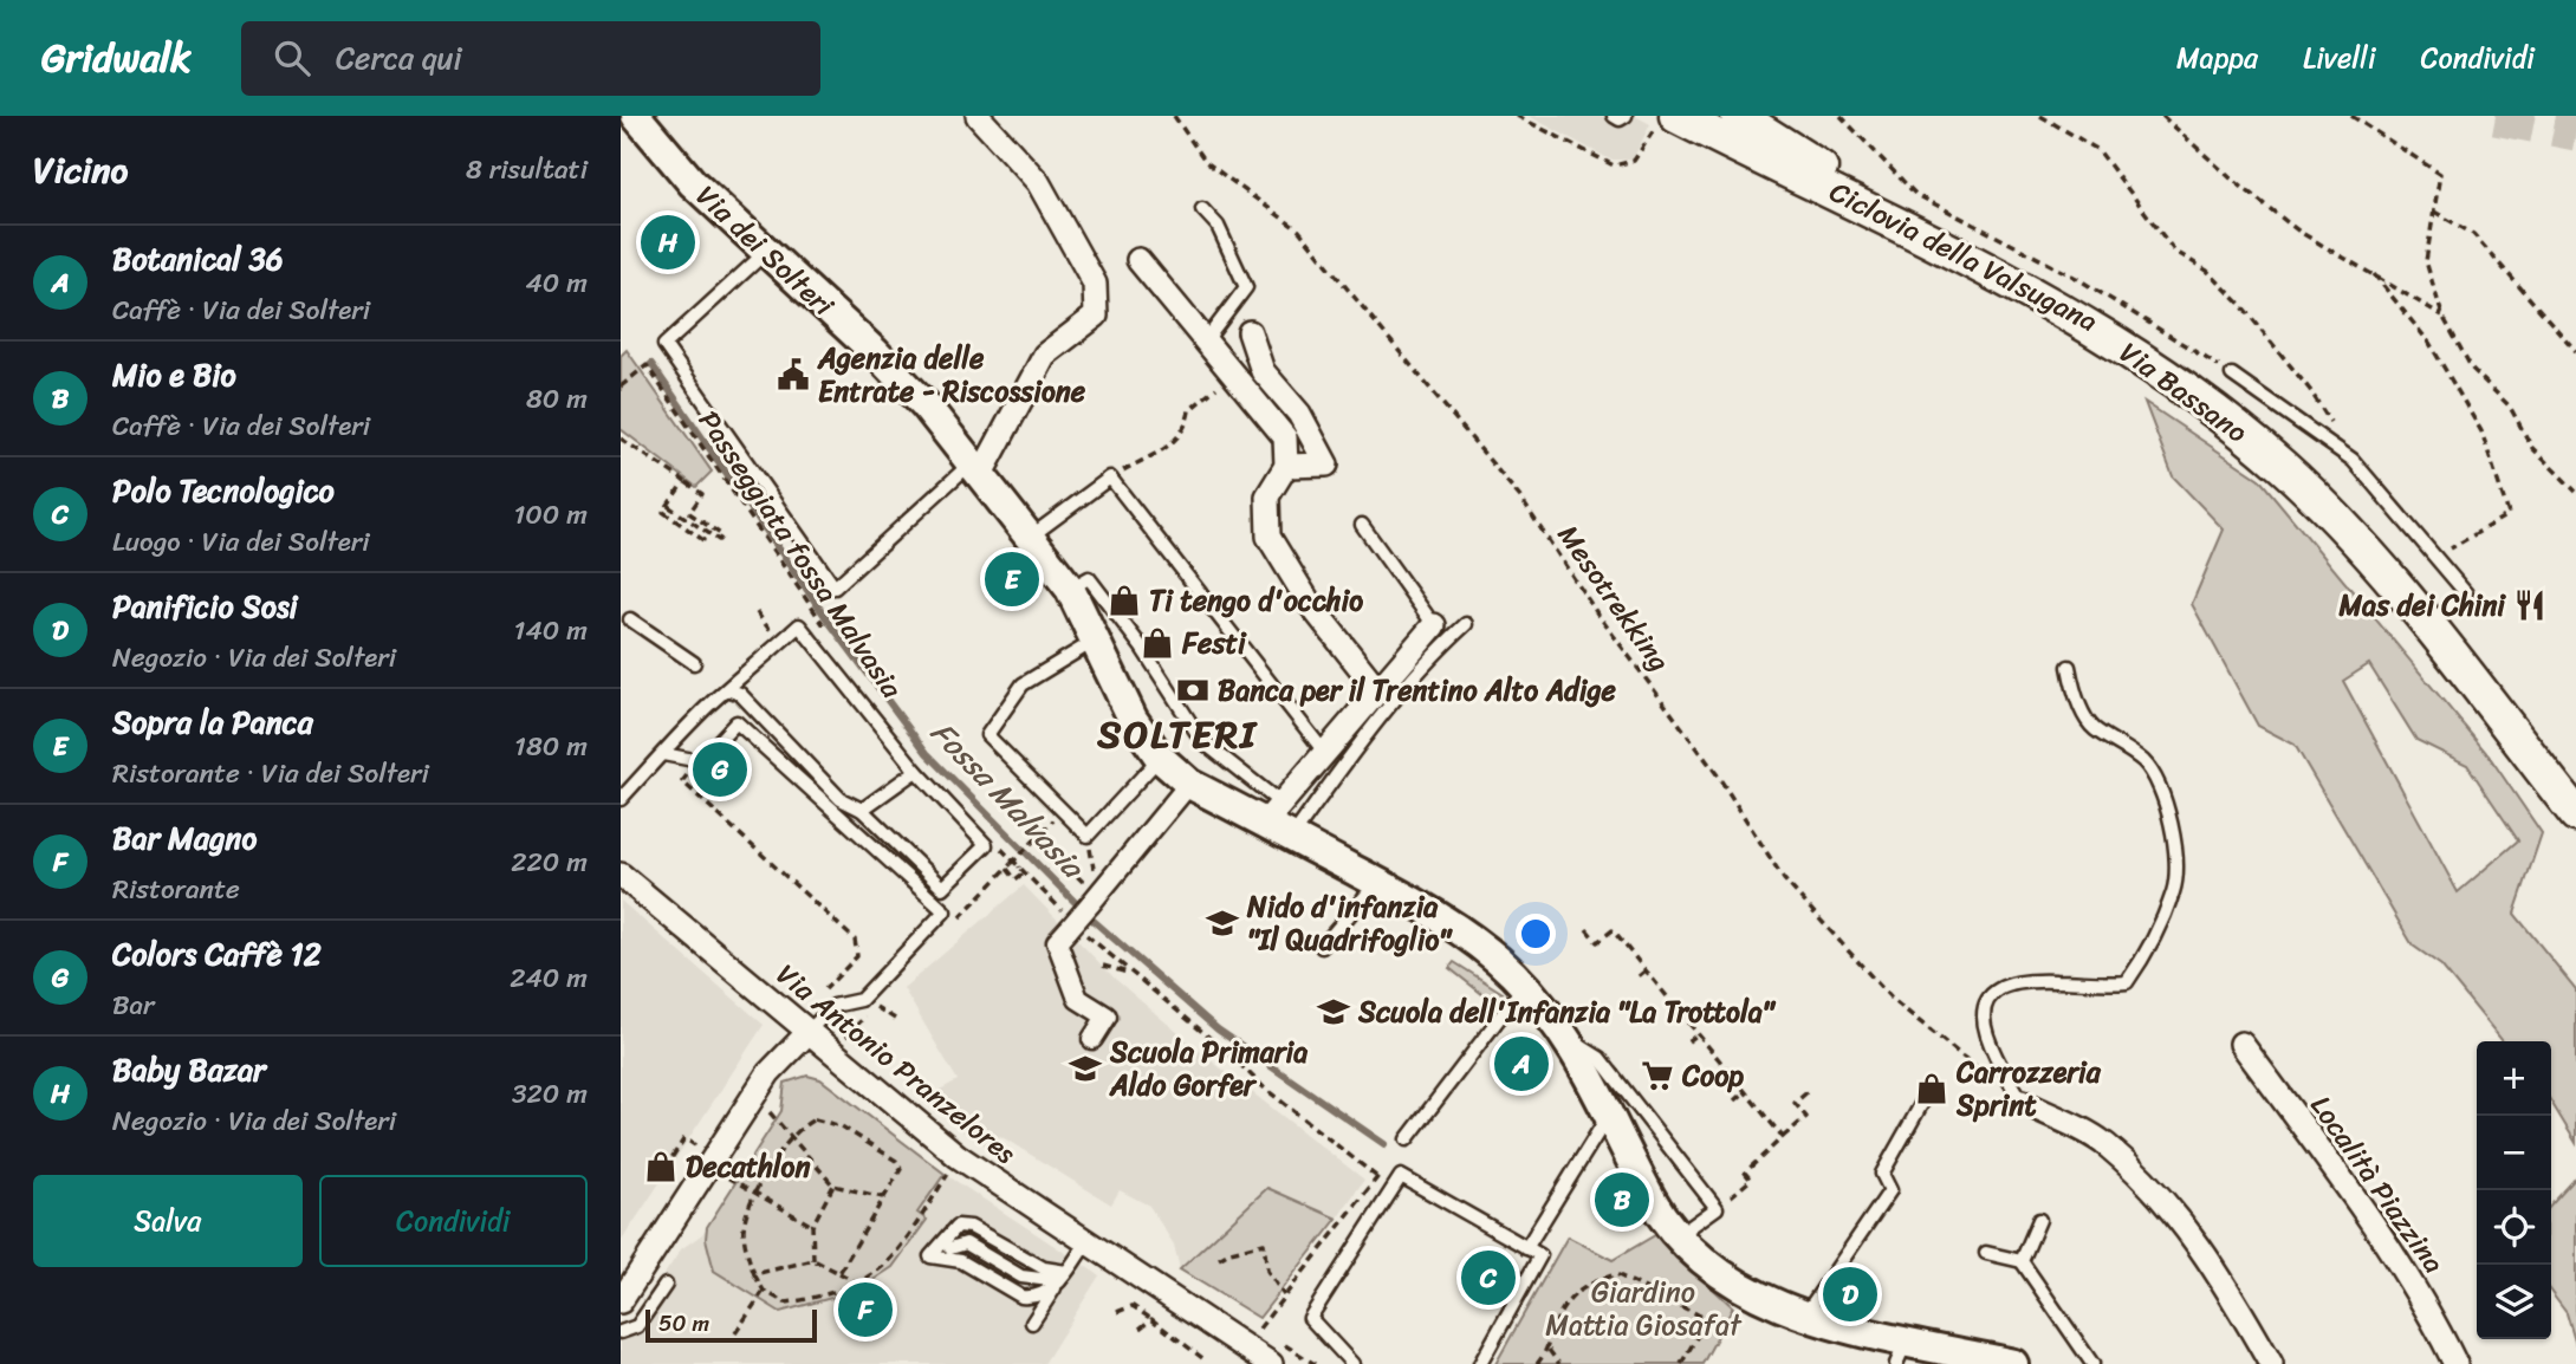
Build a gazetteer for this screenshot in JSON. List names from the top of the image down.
{
  "streets": {
    "main road": ["Via Bassano"],
    "street": ["Via dei Solteri", "Via Antonio Pranzelores", "Località Piazzina"],
    "path": ["Passeggiata fossa Malvasia", "Mesotrekking"]
  },
  "districts": ["SOLTERI"],
  "water": ["Fossa Malvasia"],
  "parks": ["Giardino Mattia Giosafat"],
  "places": {
    "public building": ["Agenzia delle Entrate - Riscossione"],
    "shop": [
      "Ti tengo d'occhio",
      "Festi",
      "Carrozzeria Sprint",
      "Decathlon"
    ],
    "restaurant": ["Mas dei Chini"],
    "bank": ["Banca per il Trentino Alto Adige"],
    "school or university": ["Nido d'infanzia \"Il Quadrifoglio\"", "Scuola dell'Infanzia \"La Trottola\"", "Scuola Primaria Aldo Gorfer"],
    "supermarket": ["Coop"]
  },
  "scale_bar": "50 m",
  "page": {
    "header": "Gridwalk",
    "search": "Cerca qui",
    "nav": ["Mappa", "Livelli", "Condividi"],
    "heading": ["Vicino", "8 risultati"],
    "pins": [
      "H",
      "E",
      "G",
      "A",
      "B",
      "C",
      "D",
      "F"
    ],
    "list": [
      {
        "mark": "A",
        "name": "Botanical 36",
        "note": "Caffè · Via dei Solteri",
        "value": "40 m"
      },
      {
        "mark": "B",
        "name": "Mio e Bio",
        "note": "Caffè · Via dei Solteri",
        "value": "80 m"
      },
      {
        "mark": "C",
        "name": "Polo Tecnologico",
        "note": "Luogo · Via dei Solteri",
        "value": "100 m"
      },
      {
        "mark": "D",
        "name": "Panificio Sosi",
        "note": "Negozio · Via dei Solteri",
        "value": "140 m"
      },
      {
        "mark": "E",
        "name": "Sopra la Panca",
        "note": "Ristorante · Via dei Solteri",
        "value": "180 m"
      },
      {
        "mark": "F",
        "name": "Bar Magno",
        "note": "Ristorante",
        "value": "220 m"
      },
      {
        "mark": "G",
        "name": "Colors Caffè 12",
        "note": "Bar",
        "value": "240 m"
      },
      {
        "mark": "H",
        "name": "Baby Bazar",
        "note": "Negozio · Via dei Solteri",
        "value": "320 m"
      }
    ],
    "map_buttons": ["+", "−"],
    "buttons": ["Salva", "Condividi"],
    "scale": "50 m"
  }
}
